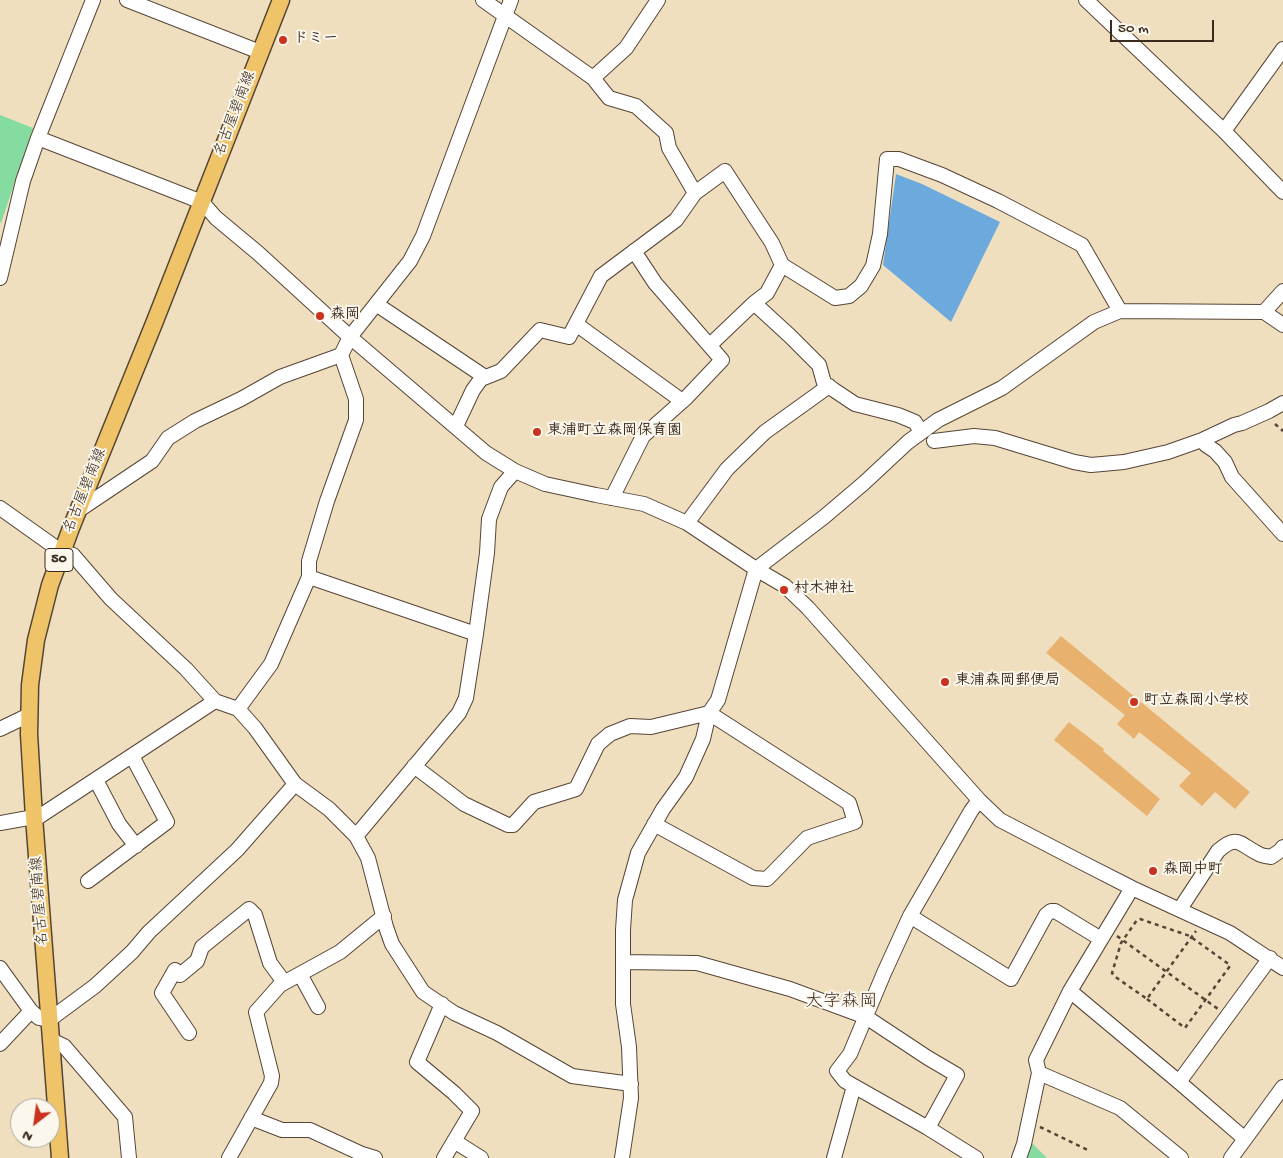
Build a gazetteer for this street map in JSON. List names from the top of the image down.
{
  "streets": {
    "main road": ["名古屋碧南線", "50"]
  },
  "districts": ["大字森岡"],
  "places": [
    "ドミー",
    "森岡",
    "東浦町立森岡保育園",
    "村木神社",
    "東浦森岡郵便局",
    "町立森岡小学校",
    "森岡中町"
  ],
  "scale_bar": "50 m",
  "north": "bottom left"
}
